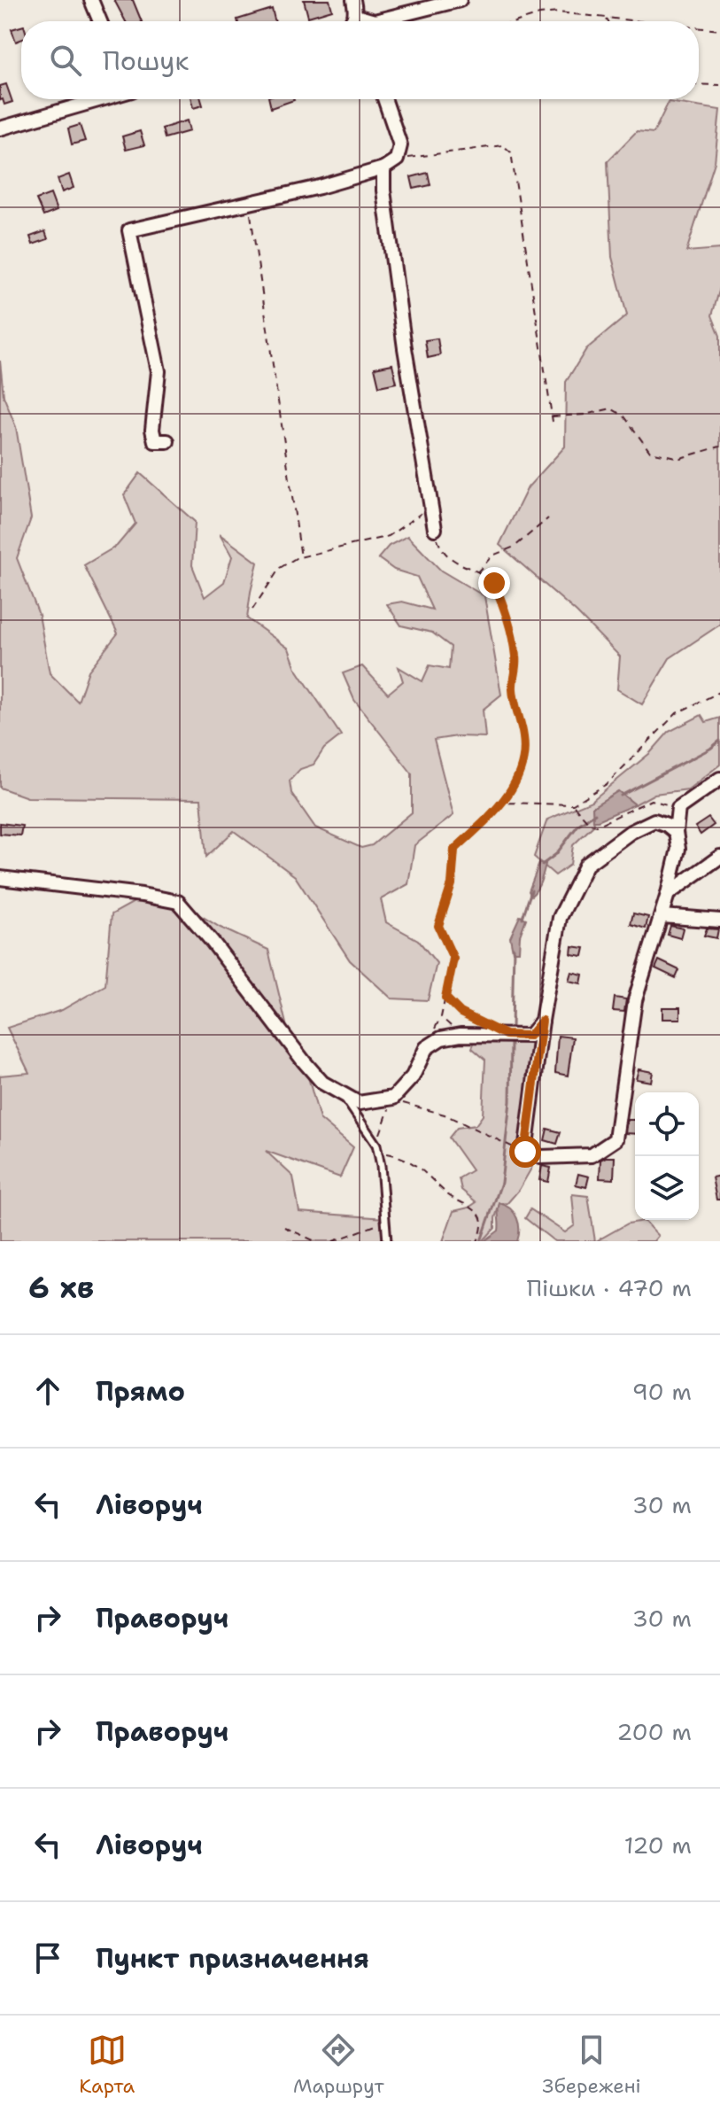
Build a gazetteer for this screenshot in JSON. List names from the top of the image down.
{
  "page": {
    "search": "Пошук",
    "heading": ["6 хв", "Пішки · 470 m"],
    "list": [
      ["Прямо", "90 m"],
      ["Ліворуч", "30 m"],
      ["Праворуч", "30 m"],
      ["Праворуч", "200 m"],
      ["Ліворуч", "120 m"],
      "Пункт призначення"
    ],
    "nav": ["Карта", "Маршрут", "Збережені"]
  }
}
